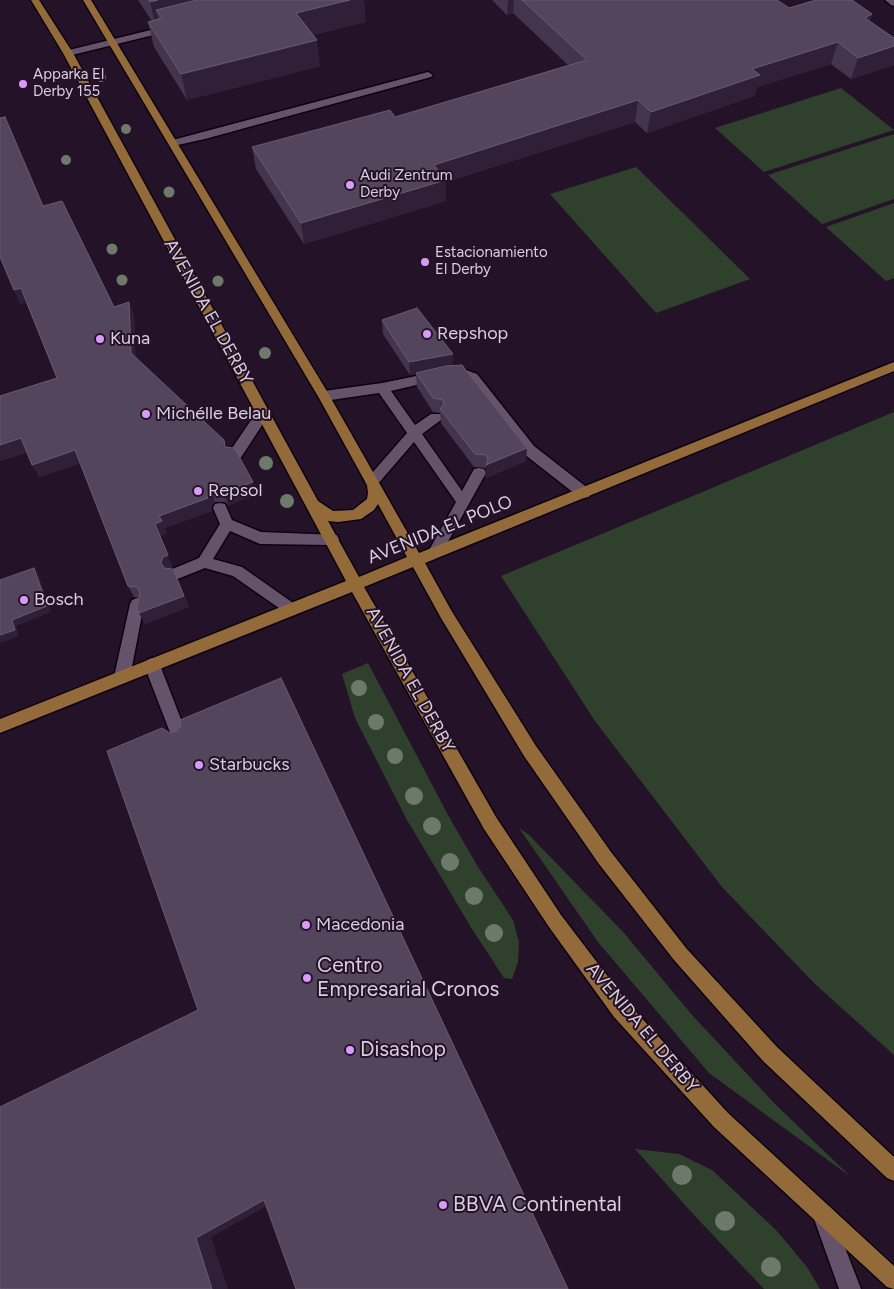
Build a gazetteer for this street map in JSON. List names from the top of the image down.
{
  "streets": {
    "main road": ["AVENIDA EL DERBY", "AVENIDA EL POLO"]
  },
  "crossings": [
    ["AVENIDA EL DERBY", "AVENIDA EL POLO"]
  ],
  "places": [
    "Apparka El Derby 155",
    "Audi Zentrum Derby",
    "Estacionamiento El Derby",
    "Repshop",
    "Kuna",
    "Michélle Belau",
    "Repsol",
    "Bosch",
    "Starbucks",
    "Macedonia",
    "Centro Empresarial Cronos",
    "Disashop",
    "BBVA Continental"
  ]
}
